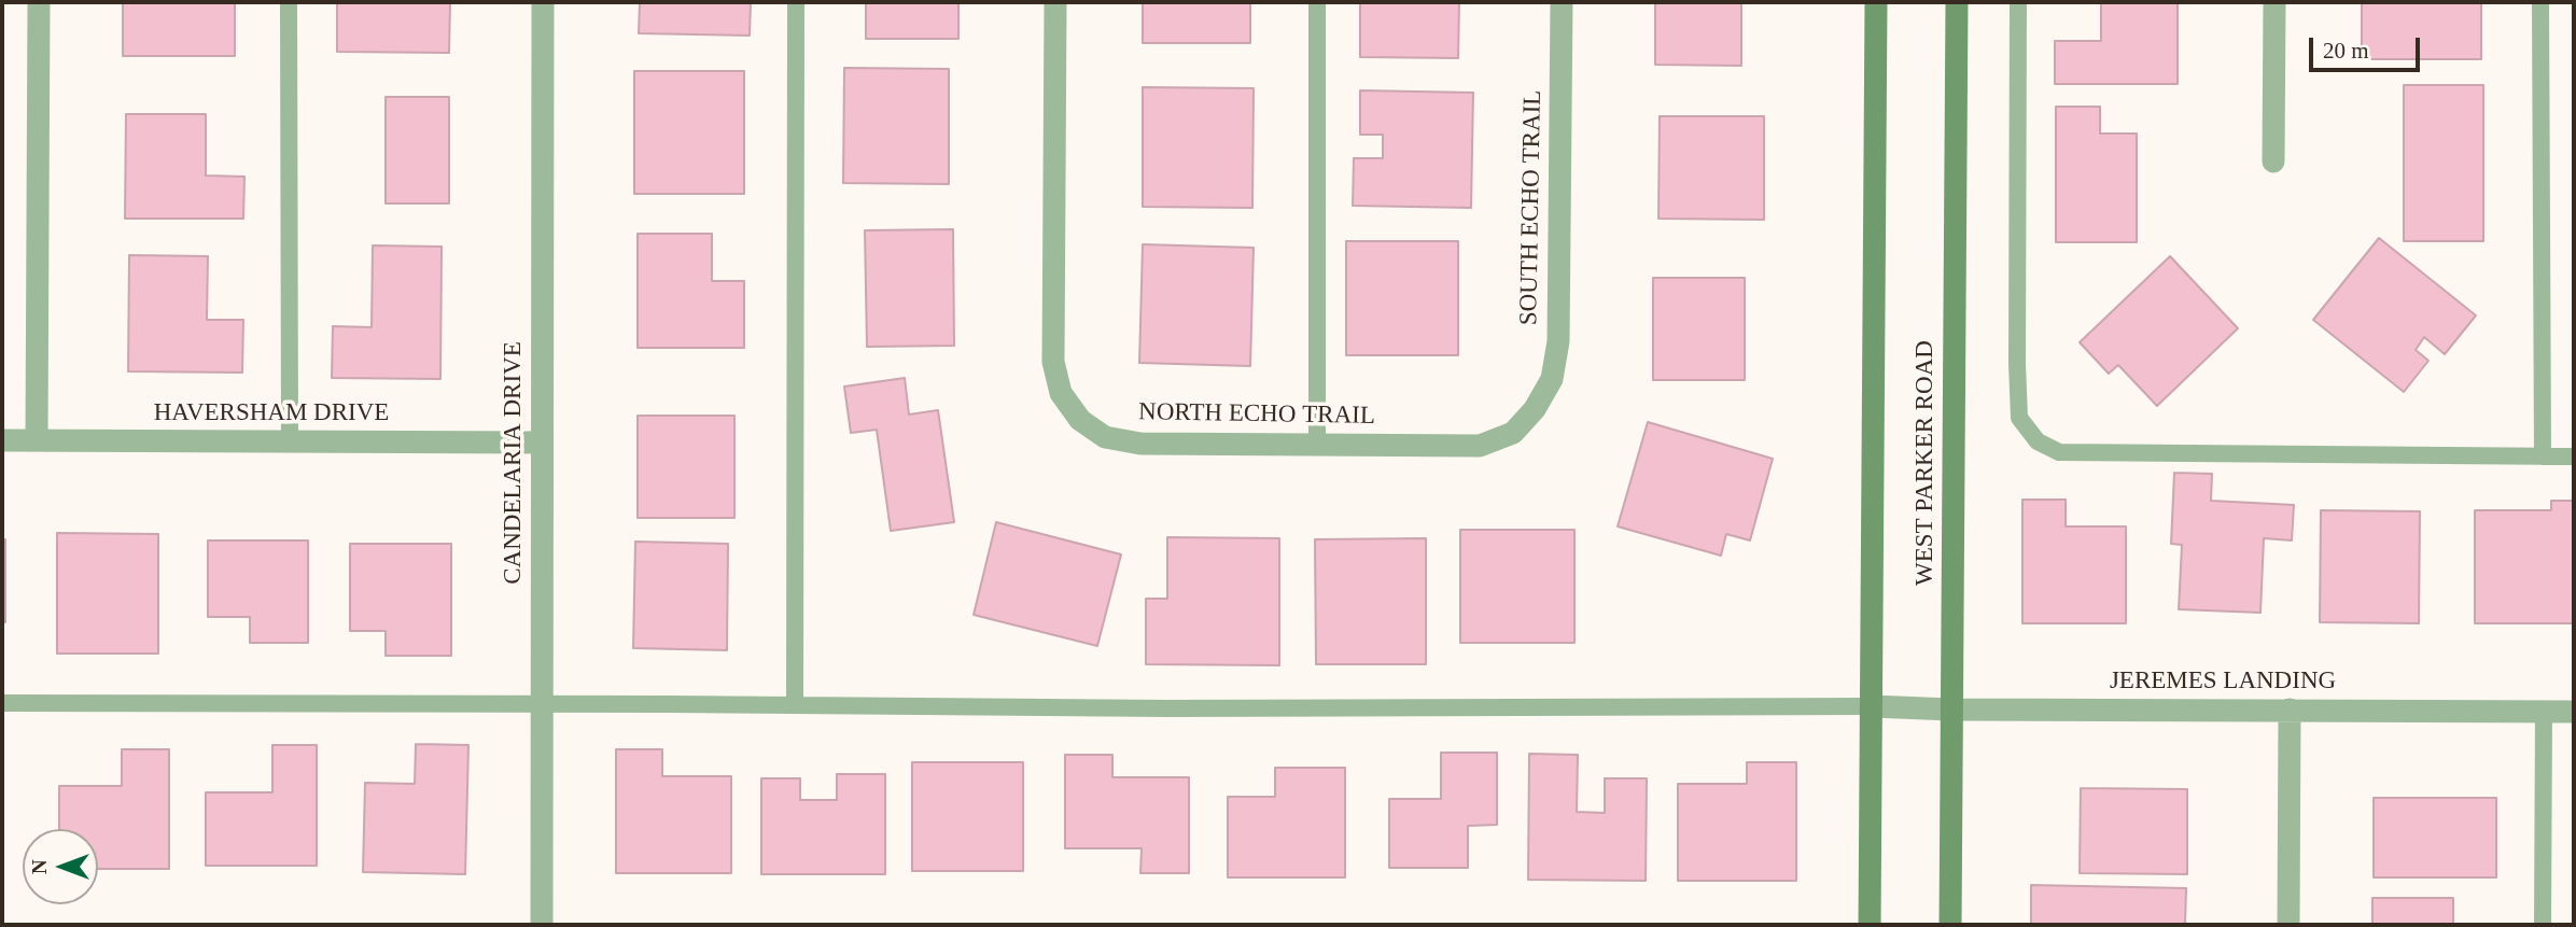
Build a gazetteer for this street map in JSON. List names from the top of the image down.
{
  "streets": {
    "main road": ["WEST PARKER ROAD"],
    "street": [
      "SOUTH ECHO TRAIL",
      "HAVERSHAM DRIVE",
      "NORTH ECHO TRAIL",
      "CANDELARIA DRIVE",
      "JEREMES LANDING"
    ]
  },
  "crossings": [
    ["SOUTH ECHO TRAIL", "NORTH ECHO TRAIL"],
    ["HAVERSHAM DRIVE", "CANDELARIA DRIVE"],
    ["WEST PARKER ROAD", "JEREMES LANDING"]
  ],
  "scale_bar": "20 m",
  "north": "left"
}
